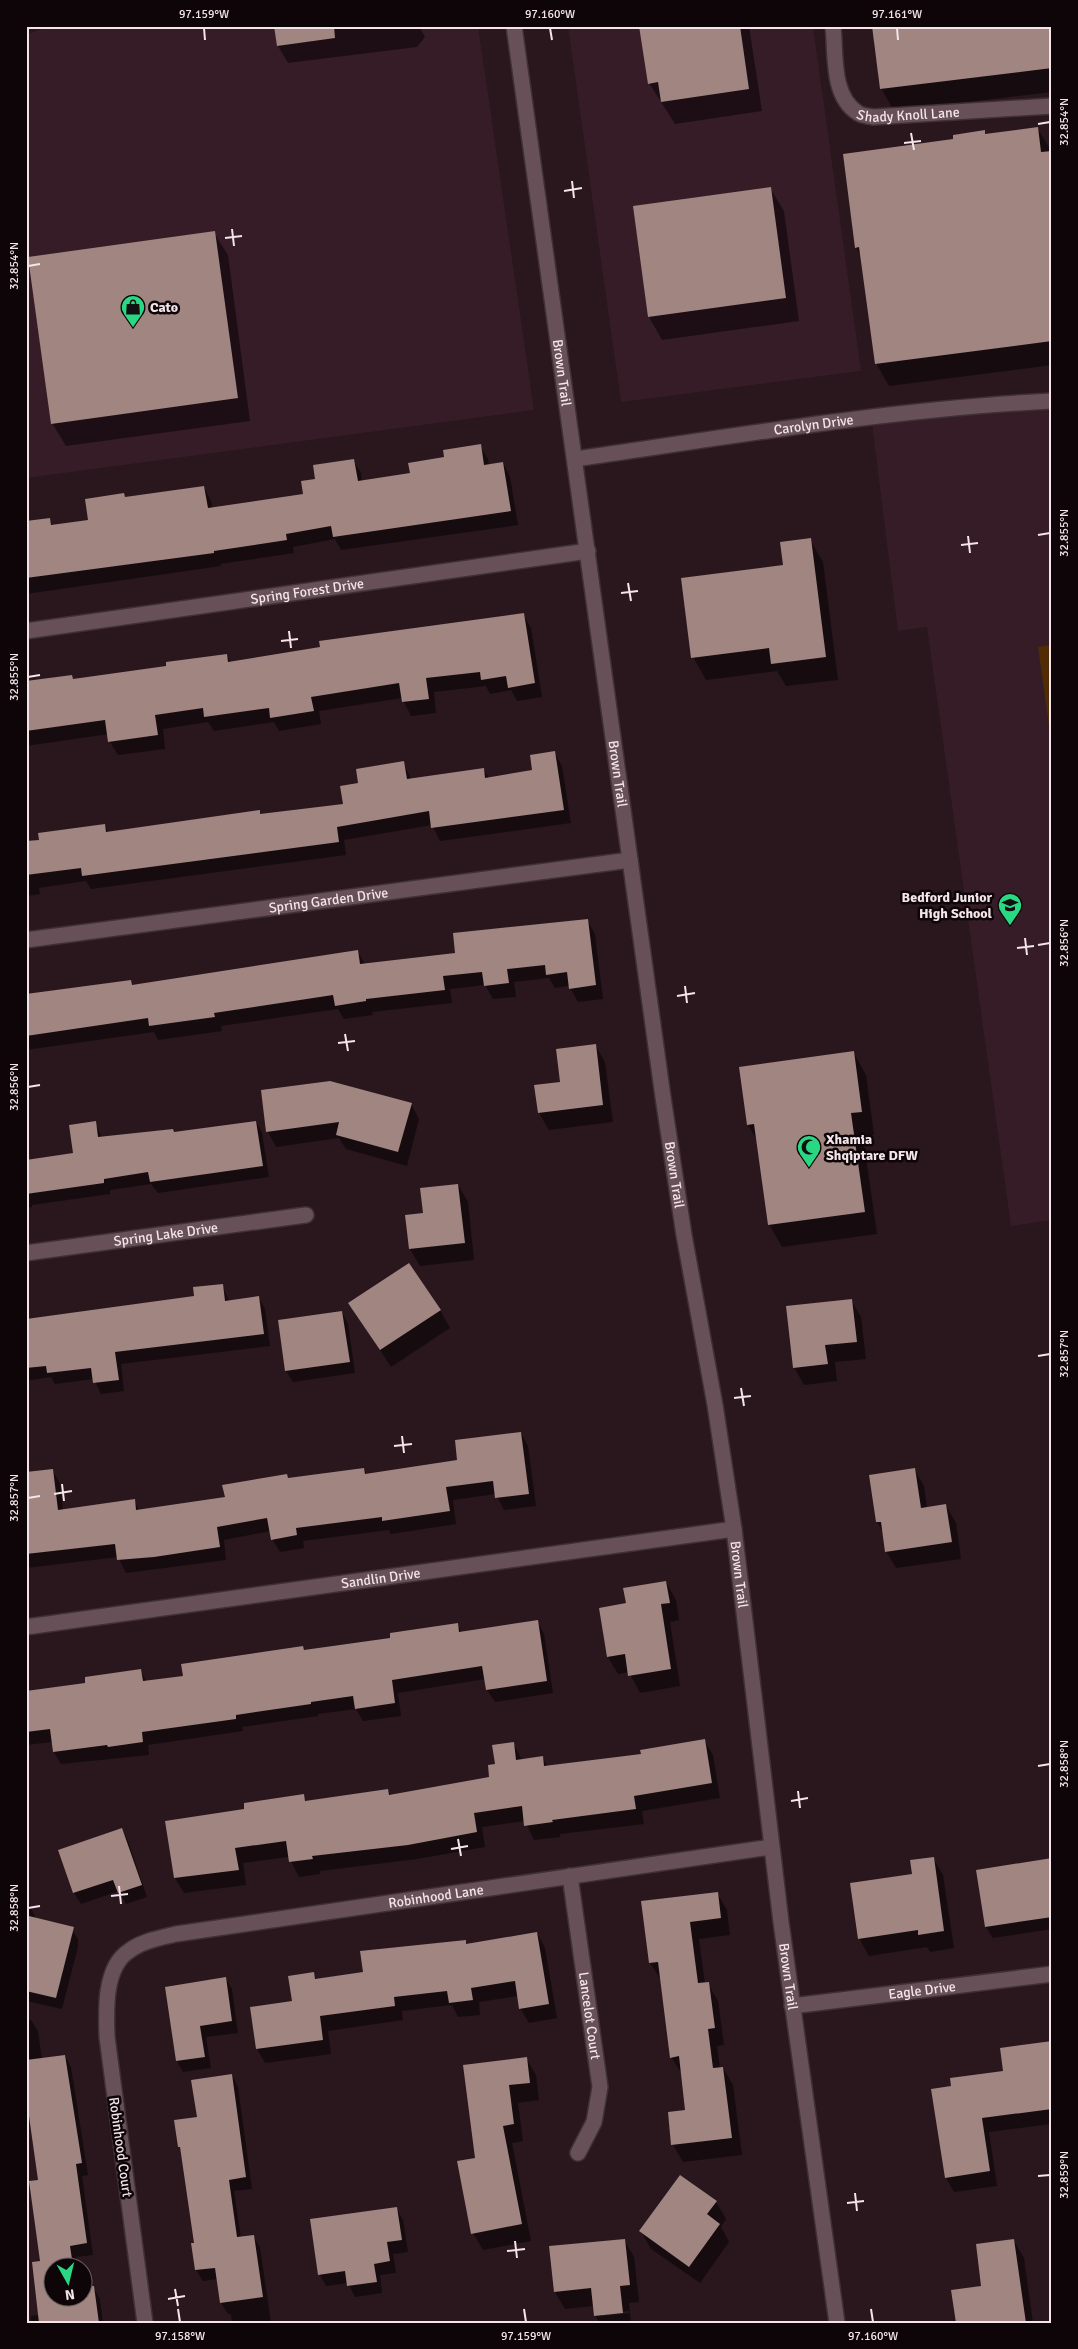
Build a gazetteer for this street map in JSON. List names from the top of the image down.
{
  "streets": {
    "street": [
      "Shady Knoll Lane",
      "Brown Trail",
      "Carolyn Drive",
      "Spring Forest Drive",
      "Spring Garden Drive",
      "Spring Lake Drive",
      "Sandlin Drive",
      "Robinhood Lane",
      "Eagle Drive",
      "Lancelot Court",
      "Robinhood Court"
    ]
  },
  "crossings": [
    ["Brown Trail", "Carolyn Drive"],
    ["Brown Trail", "Spring Forest Drive"],
    ["Brown Trail", "Spring Garden Drive"],
    ["Brown Trail", "Sandlin Drive"],
    ["Brown Trail", "Robinhood Lane"],
    ["Brown Trail", "Eagle Drive"],
    ["Robinhood Lane", "Lancelot Court"],
    ["Robinhood Lane", "Robinhood Court"]
  ],
  "places": {
    "shop": ["Cato"],
    "school or university": ["Bedford Junior High School"],
    "mosque": ["Xhamia Shqiptare DFW"]
  },
  "north": "bottom",
  "coordinates": [
    "97.159°W",
    "97.160°W",
    "97.161°W",
    "32.854°N",
    "32.855°N",
    "32.856°N",
    "32.857°N",
    "32.858°N",
    "32.859°N",
    "97.158°W"
  ]
}
